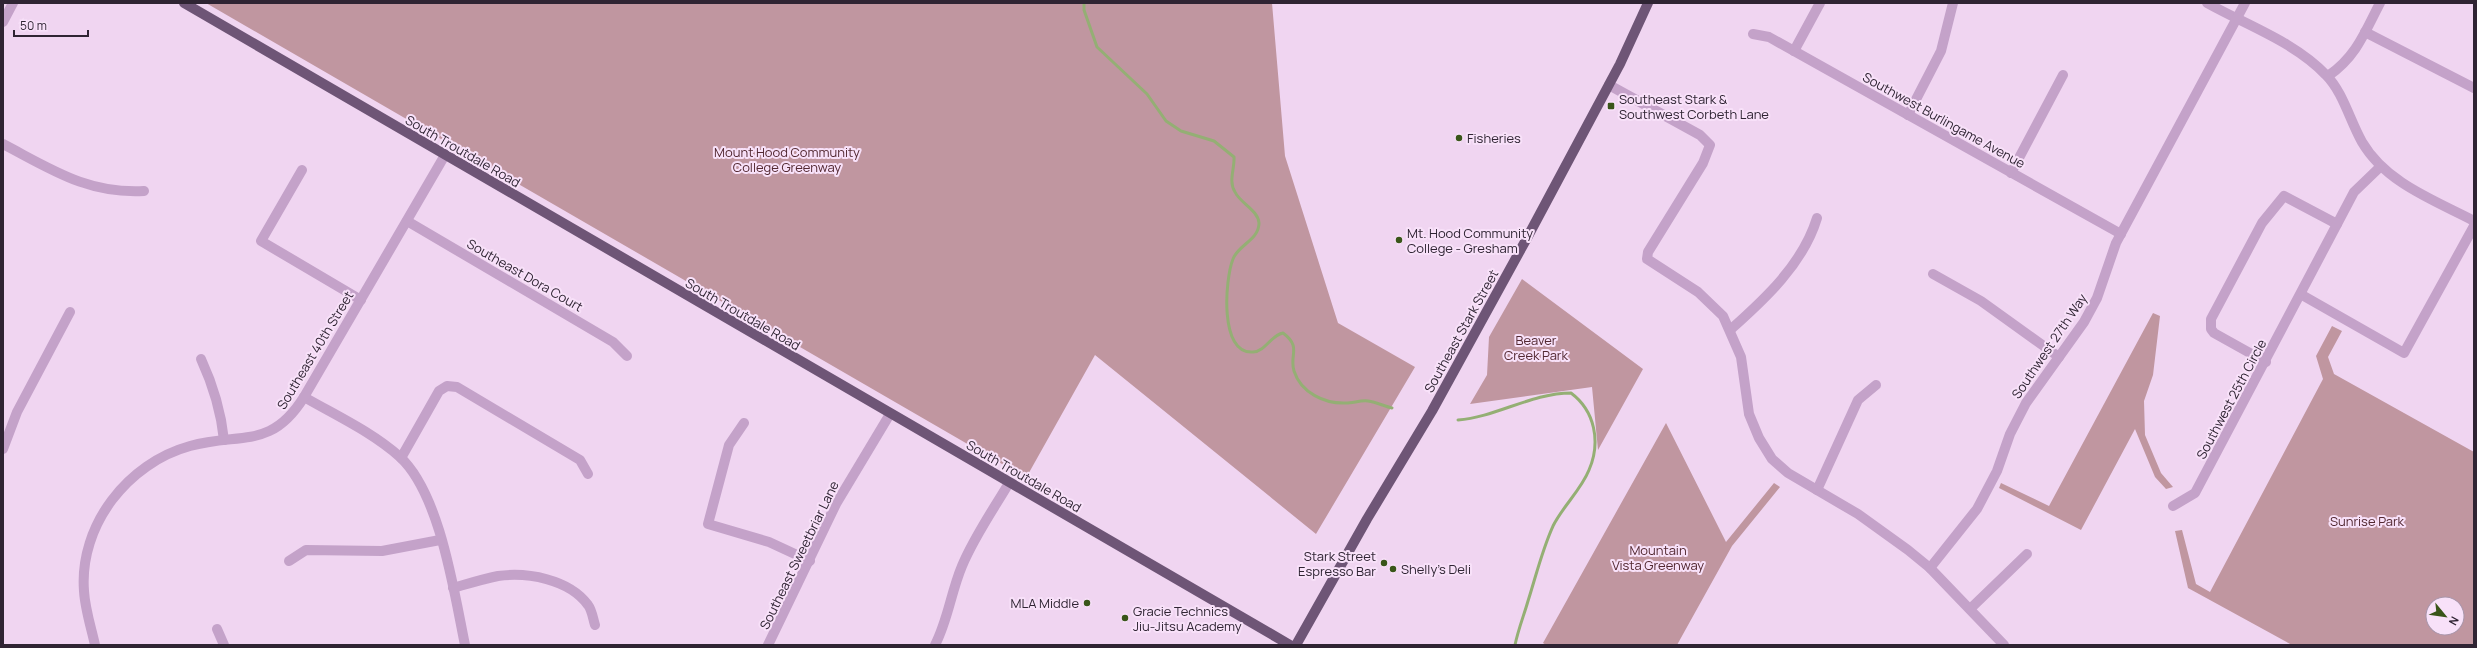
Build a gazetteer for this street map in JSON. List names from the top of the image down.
{
  "streets": {
    "main road": ["South Troutdale Road", "Southeast Stark Street"],
    "street": [
      "Southwest Burlingame Avenue",
      "Southeast Dora Court",
      "Southwest 27th Way",
      "Southeast 40th Street",
      "Southwest 25th Circle",
      "Southeast Sweetbriar Lane"
    ]
  },
  "crossings": [
    ["Southwest Burlingame Avenue", "Southwest 27th Way"],
    ["South Troutdale Road", "Southeast 40th Street"],
    ["South Troutdale Road", "Southeast Sweetbriar Lane"],
    ["Southeast Dora Court", "Southeast 40th Street"]
  ],
  "parks": [
    "Mount Hood Community College Greenway",
    "Beaver Creek Park",
    "Sunrise Park",
    "Mountain Vista Greenway"
  ],
  "places": {
    "transit": ["Southeast Stark & Southwest Corbeth Lane"],
    "other": [
      "Fisheries",
      "Mt. Hood Community College - Gresham",
      "Stark Street Espresso Bar",
      "Shelly's Deli",
      "MLA Middle",
      "Gracie Technics Jiu-Jitsu Academy"
    ]
  },
  "scale_bar": "50 m",
  "north": "bottom right"
}
